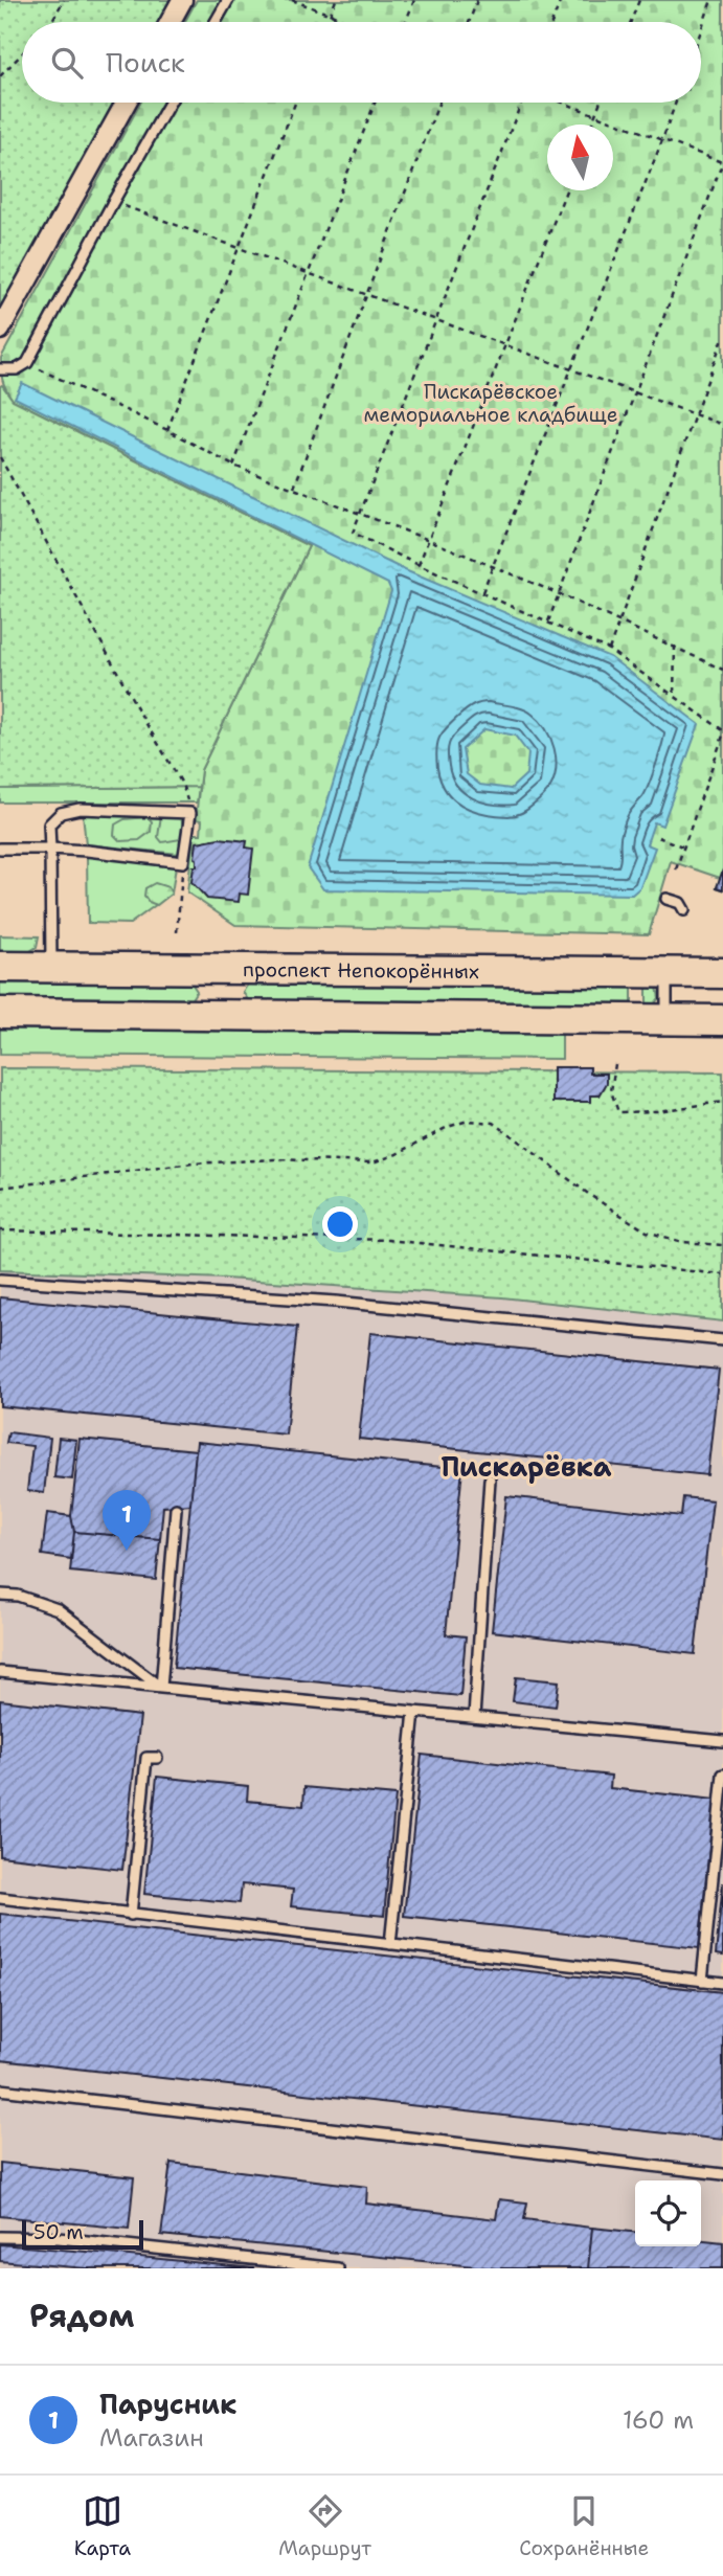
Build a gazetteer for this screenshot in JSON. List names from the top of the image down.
{
  "streets": {
    "main road": ["проспект Непокорённых"]
  },
  "districts": ["Пискарёвка"],
  "parks": ["Пискарёвское мемориальное кладбище"],
  "scale_bar": "50 m",
  "north": "top",
  "page": {
    "search": "Поиск",
    "pins": "1",
    "scale": "50 m",
    "heading": "Рядом",
    "list": [
      {
        "mark": "1",
        "name": "Парусник",
        "note": "Магазин",
        "value": "160 m"
      }
    ],
    "nav": ["Карта", "Маршрут", "Сохранённые"]
  }
}
